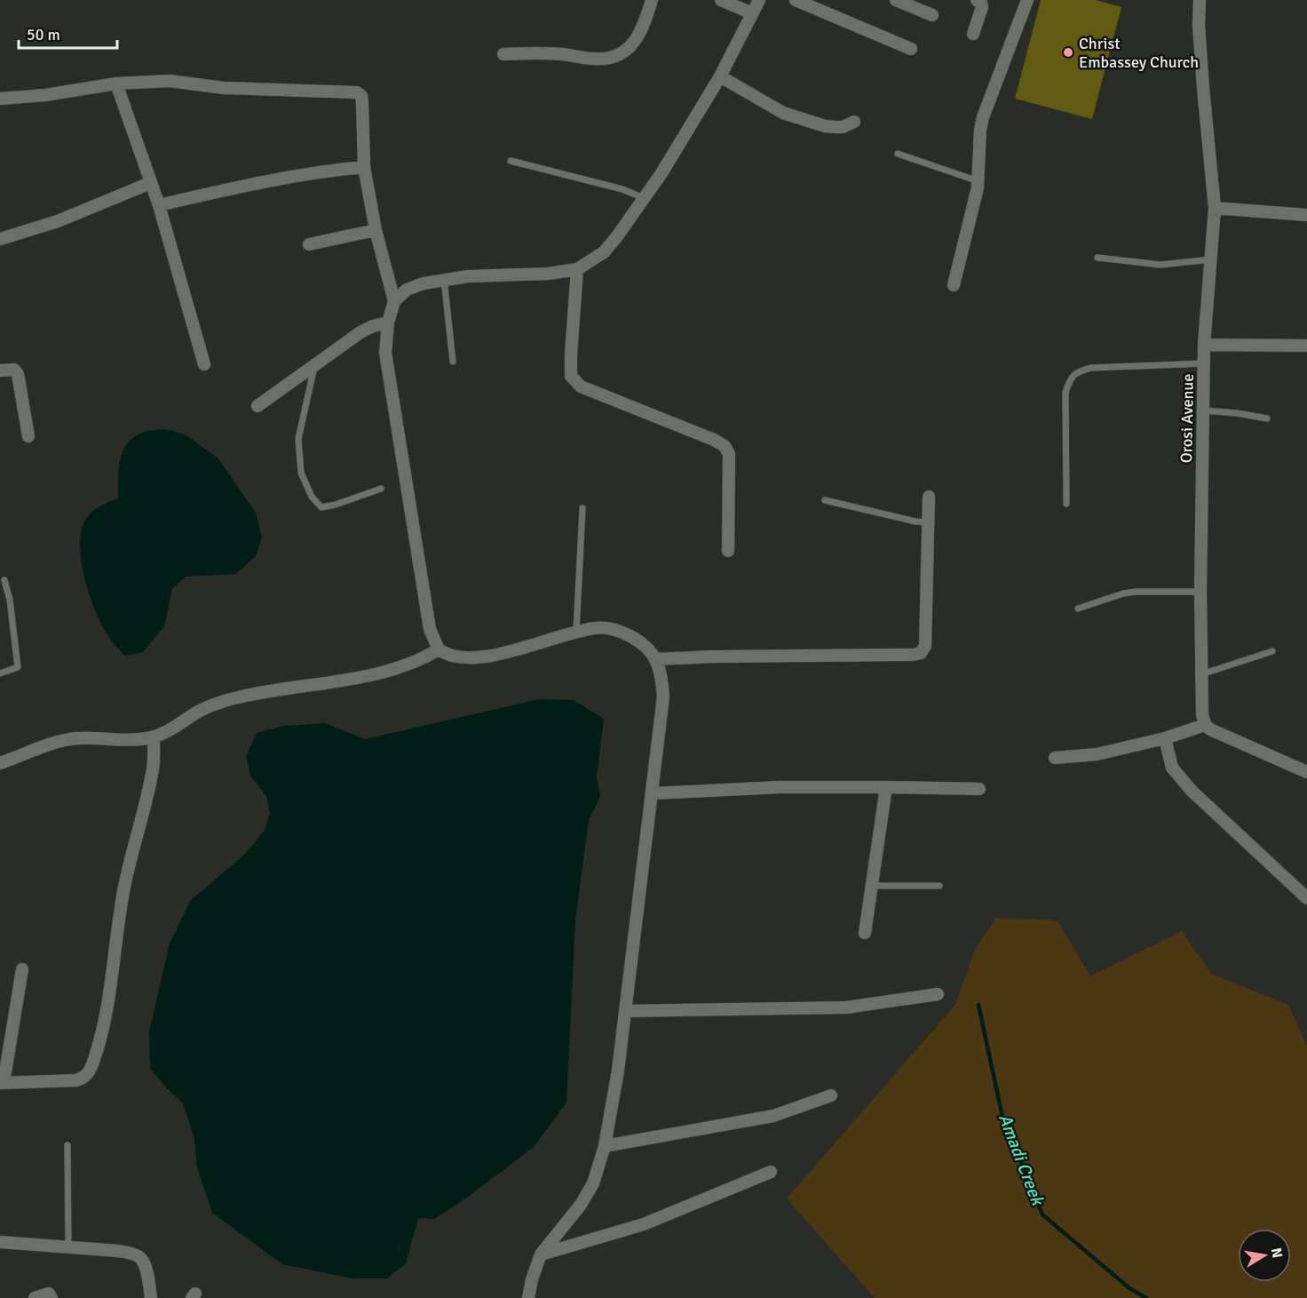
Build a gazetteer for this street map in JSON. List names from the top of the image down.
{
  "streets": {
    "street": ["Orosi Avenue"]
  },
  "water": ["Amadi Creek"],
  "places": ["Christ Embassey Church"],
  "scale_bar": "50 m",
  "north": "right"
}
